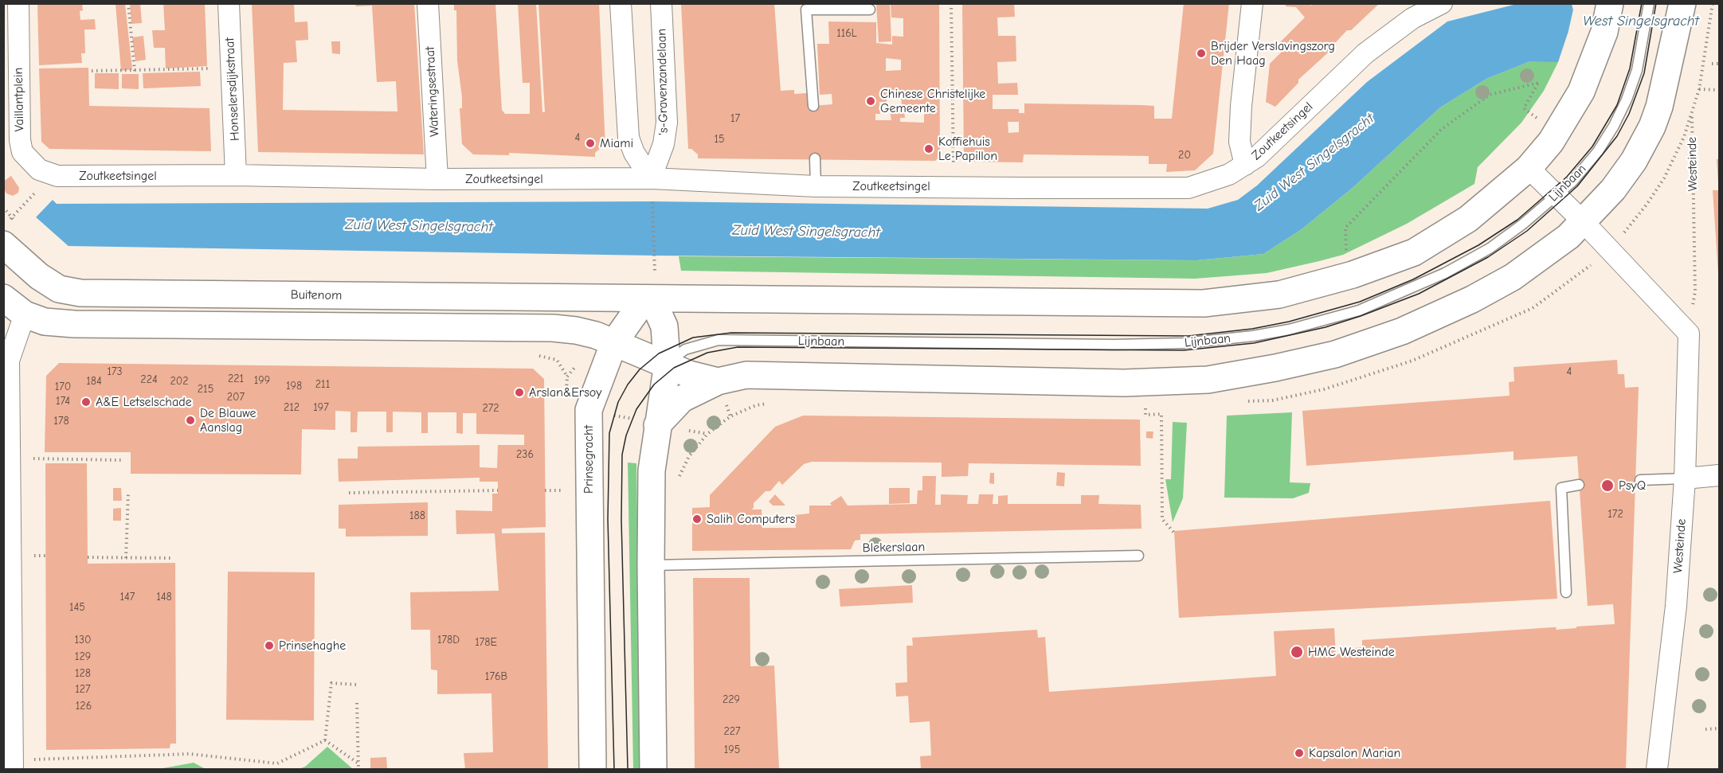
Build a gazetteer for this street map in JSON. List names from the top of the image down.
{
  "streets": {
    "main road": ["Buitenom", "Prinsegracht"],
    "street": [
      "'s-Gravenzandelaan",
      "Honselersdijkstraat",
      "Wateringsestraat",
      "Vaillantplein",
      "Zoutkeetsingel",
      "Westeinde"
    ],
    "lane": ["Lijnbaan", "Blekerslaan"]
  },
  "crossings": [
    ["'s-Gravenzandelaan", "Zoutkeetsingel"],
    ["Honselersdijkstraat", "Zoutkeetsingel"],
    ["Wateringsestraat", "Zoutkeetsingel"],
    ["Vaillantplein", "Zoutkeetsingel"],
    ["Westeinde", "Lijnbaan"],
    ["Buitenom", "Prinsegracht"]
  ],
  "water": ["West Singelsgracht", "Zuid West Singelsgracht"],
  "places": [
    "Brijder Verslavingszorg Den Haag",
    "Chinese Christelijke Gemeente",
    "Miami",
    "Koffiehuis Le Papillon",
    "Arslan&Ersoy",
    "A&E Letselschade",
    "De Blauwe Aanslag",
    "PsyQ",
    "Salih Computers",
    "Prinsehaghe",
    "HMC Westeinde",
    "Kapsalon Marian"
  ],
  "house_numbers": [
    "116L",
    "17",
    "4",
    "15",
    "20",
    "173",
    "4",
    "221",
    "224",
    "199",
    "184",
    "202",
    "211",
    "198",
    "170",
    "215",
    "207",
    "174",
    "212",
    "197",
    "272",
    "178",
    "236",
    "172",
    "188",
    "147",
    "148",
    "145",
    "130",
    "178D",
    "178E",
    "129",
    "128",
    "176B",
    "127",
    "229",
    "126",
    "227",
    "195"
  ]
}
